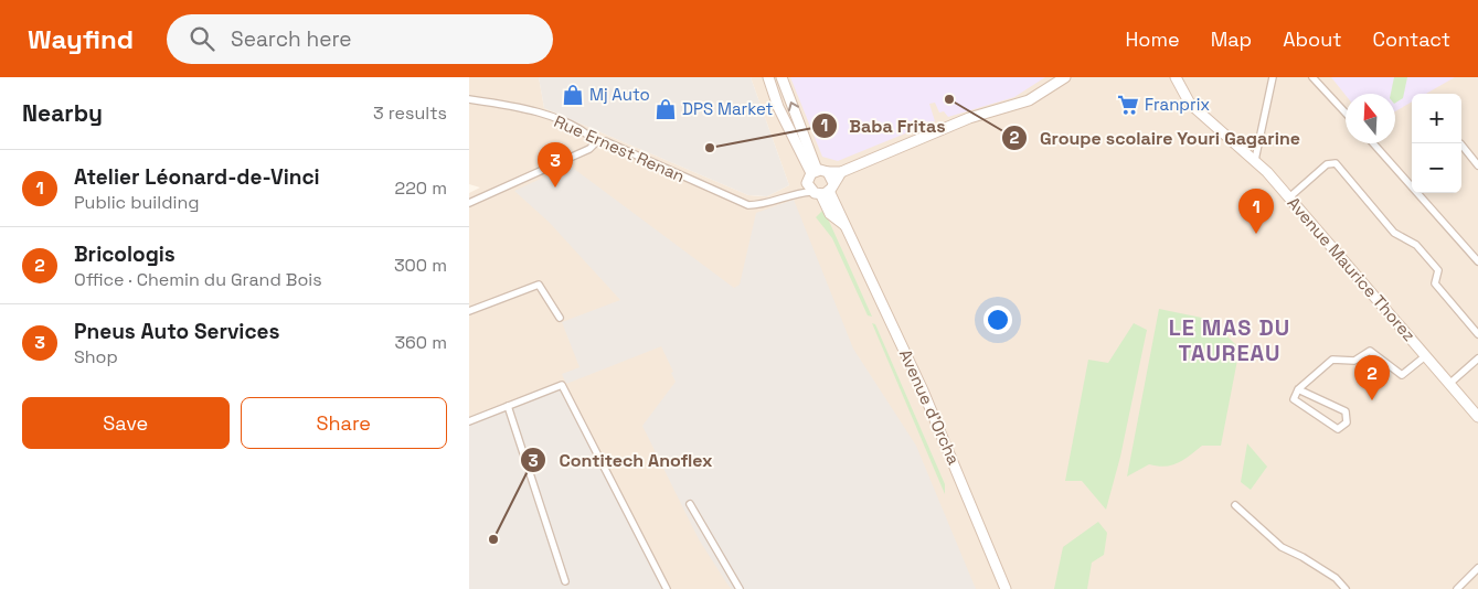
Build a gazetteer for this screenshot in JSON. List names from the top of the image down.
{
  "streets": {
    "street": ["Rue Ernest Renan", "Avenue Maurice Thorez", "Avenue d'Orcha"]
  },
  "crossings": [
    ["Rue Ernest Renan", "Avenue d'Orcha"]
  ],
  "districts": ["LE MAS DU TAUREAU"],
  "places": {
    "shop": ["Mj Auto", "DPS Market"],
    "other": ["Groupe scolaire Youri Gagarine", "Baba Fritas", "Contitech Anoflex"],
    "supermarket": ["Franprix"]
  },
  "north": "top",
  "page": {
    "header": "Wayfind",
    "search": "Search here",
    "nav": [
      "Home",
      "Map",
      "About",
      "Contact"
    ],
    "heading": ["Nearby", "3 results"],
    "map_buttons": ["+", "−"],
    "pins": ["3", "1", "2"],
    "list": [
      {
        "mark": "1",
        "name": "Atelier Léonard-de-Vinci",
        "note": "Public building",
        "value": "220 m"
      },
      {
        "mark": "2",
        "name": "Bricologis",
        "note": "Office · Chemin du Grand Bois",
        "value": "300 m"
      },
      {
        "mark": "3",
        "name": "Pneus Auto Services",
        "note": "Shop",
        "value": "360 m"
      }
    ],
    "buttons": ["Save", "Share"]
  }
}
